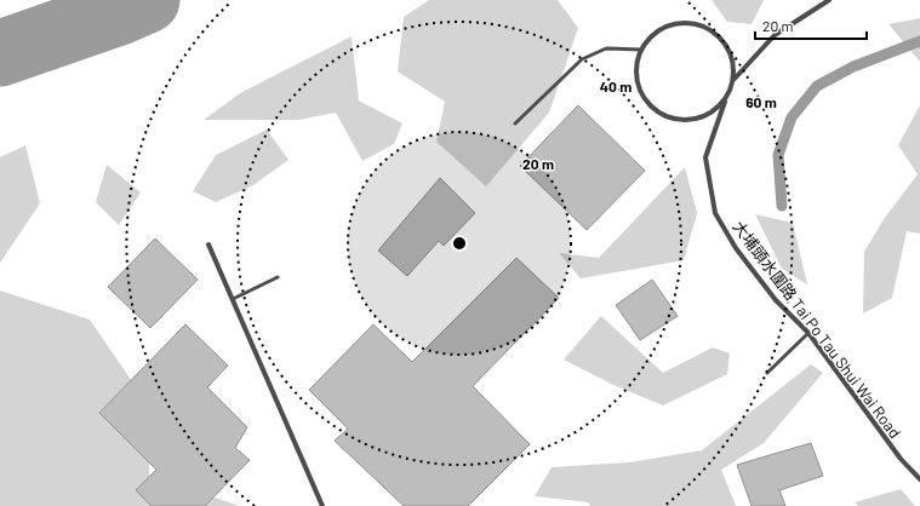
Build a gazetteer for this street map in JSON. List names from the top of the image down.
{
  "streets": {
    "street": ["大埔頭水圍路 Tai Po Tau Shui Wai Road"]
  },
  "scale_bar": "20 m",
  "rings": ["40 m", "60 m", "20 m"]
}
